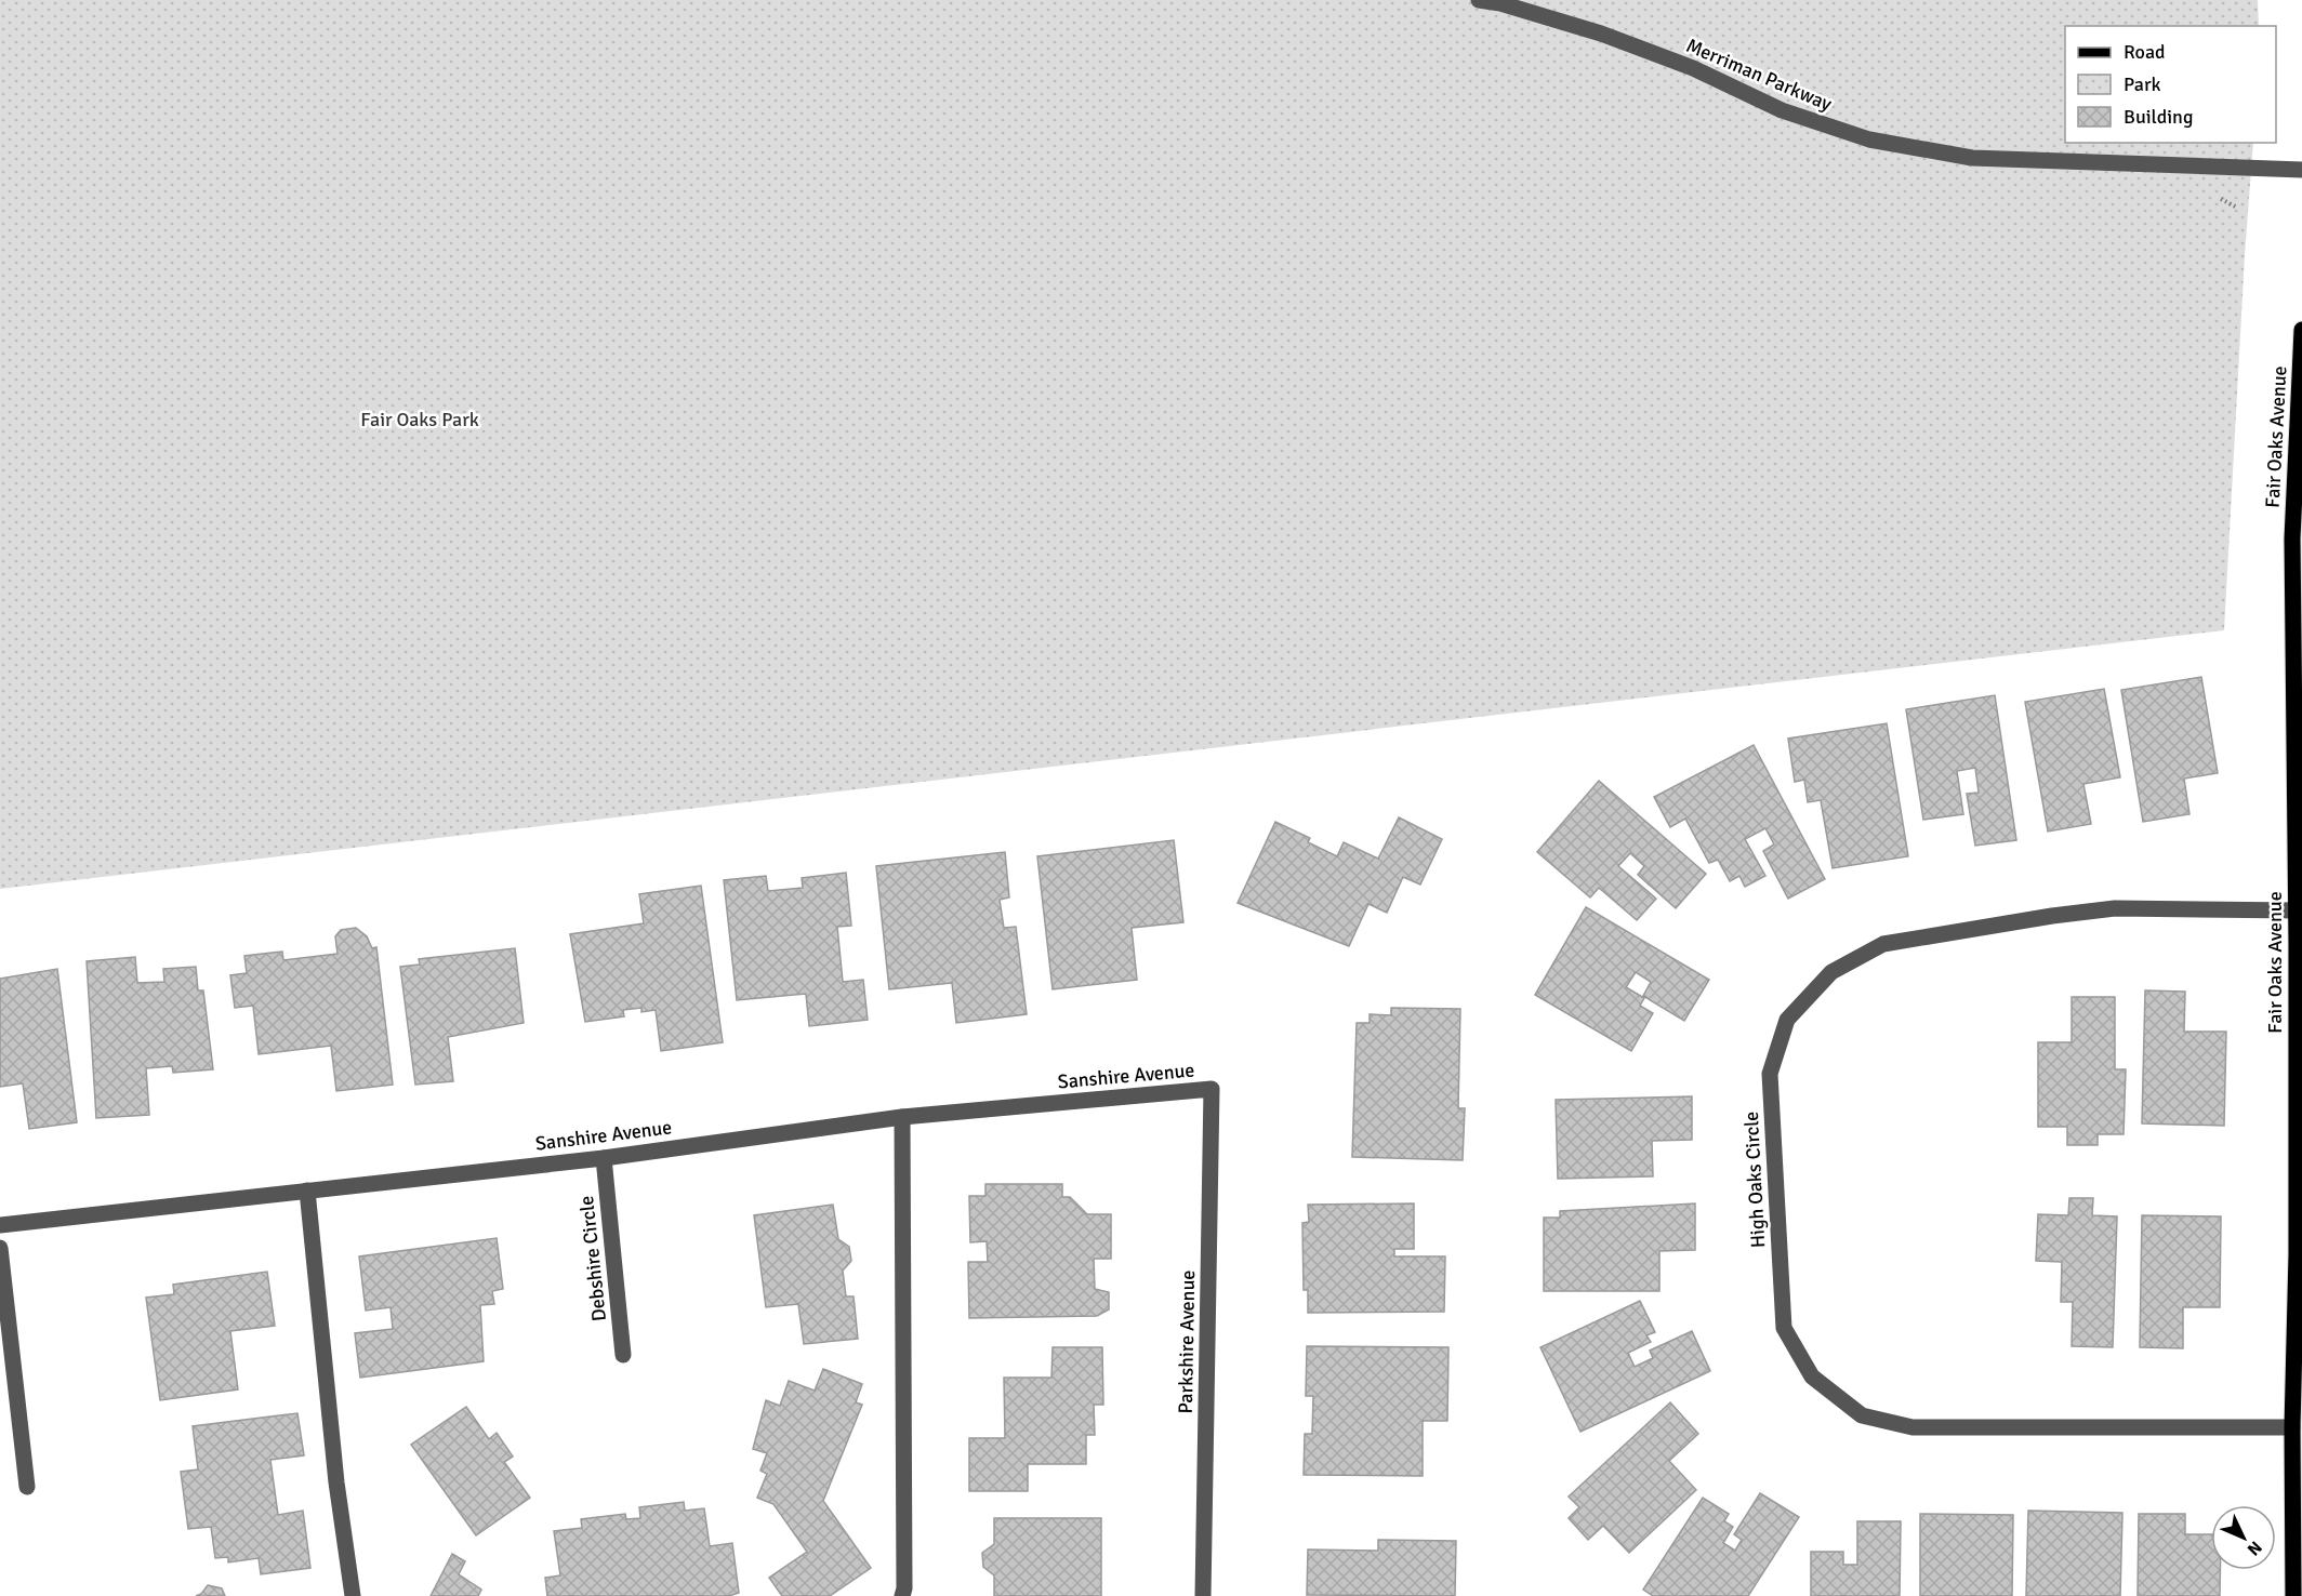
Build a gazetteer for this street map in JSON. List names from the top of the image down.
{
  "streets": {
    "main road": ["Fair Oaks Avenue"],
    "street": [
      "Merriman Parkway",
      "Sanshire Avenue",
      "High Oaks Circle",
      "Debshire Circle",
      "Parkshire Avenue"
    ]
  },
  "crossings": [
    ["Fair Oaks Avenue", "High Oaks Circle"],
    ["Sanshire Avenue", "Debshire Circle"],
    ["Sanshire Avenue", "Parkshire Avenue"]
  ],
  "parks": ["Fair Oaks Park"],
  "legend": ["Road", "Park", "Building"],
  "north": "bottom right"
}
